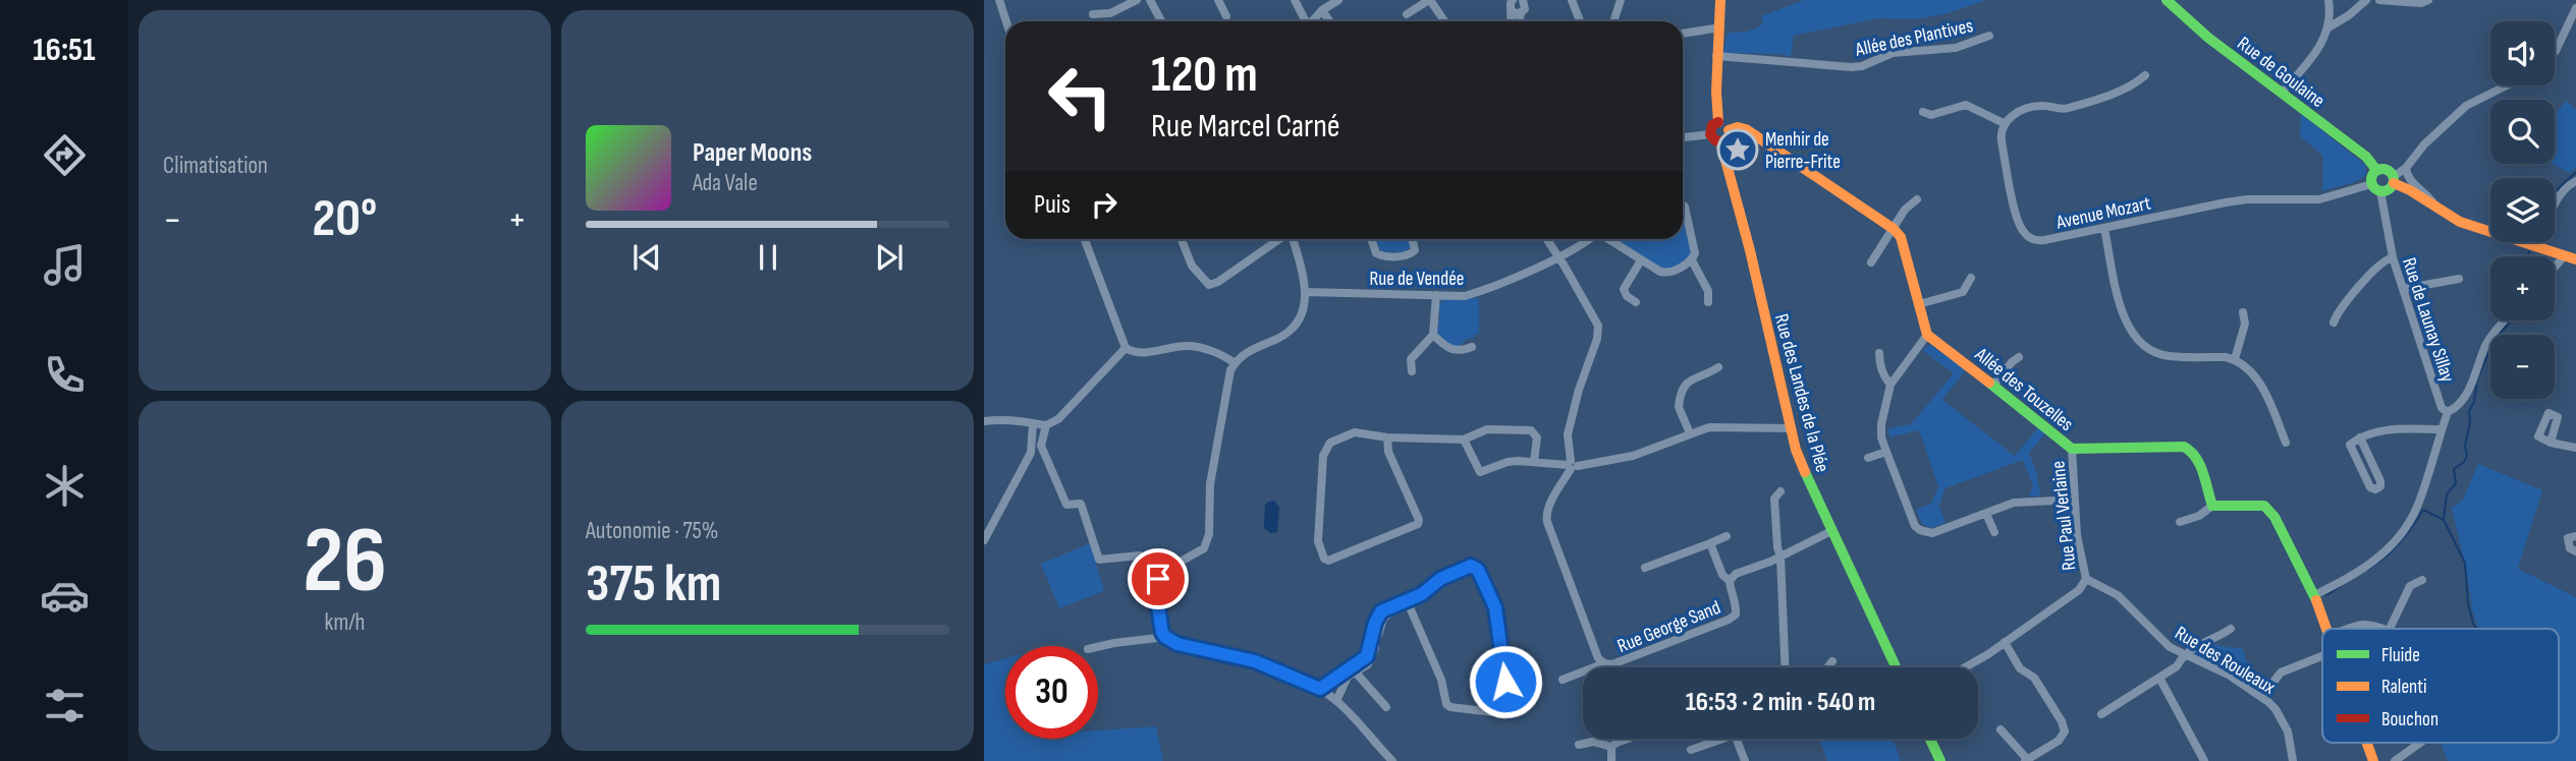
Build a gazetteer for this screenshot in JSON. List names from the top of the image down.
{
  "streets": {
    "street": [
      "Allée des Plantives",
      "Rue de Goulaine",
      "Avenue Mozart",
      "Rue de Vendée",
      "Rue de Launay Sillay",
      "Allée des Touzelles",
      "Rue des Landes de la Plée",
      "Rue Paul Verlaine",
      "Rue George Sand",
      "Rue des Rouleaux"
    ]
  },
  "crossings": [
    ["Rue de Goulaine", "Avenue Mozart"],
    ["Rue de Goulaine", "Rue de Launay Sillay"],
    ["Avenue Mozart", "Rue de Launay Sillay"],
    ["Allée des Touzelles", "Rue Paul Verlaine"],
    ["Rue des Landes de la Plée", "Rue George Sand"],
    ["Rue Paul Verlaine", "Rue des Rouleaux"]
  ],
  "places": {
    "place": ["Menhir de Pierre-Frite"]
  },
  "legend": ["Fluide", "Ralenti", "Bouchon"],
  "page": {
    "tabs": "16:51",
    "tile": [
      "Climatisation",
      ["26", "km/h"],
      ["Autonomie · 75%", "375 km"]
    ],
    "map_buttons": ["+", "−"],
    "turn": ["120 m", "Rue Marcel Carné"],
    "song": ["Paper Moons", "Ada Vale"],
    "then": "Puis",
    "heat": ["−", "20°", "+"],
    "limit": "30",
    "trip": "16:53 · 2 min · 540 m"
  }
}
